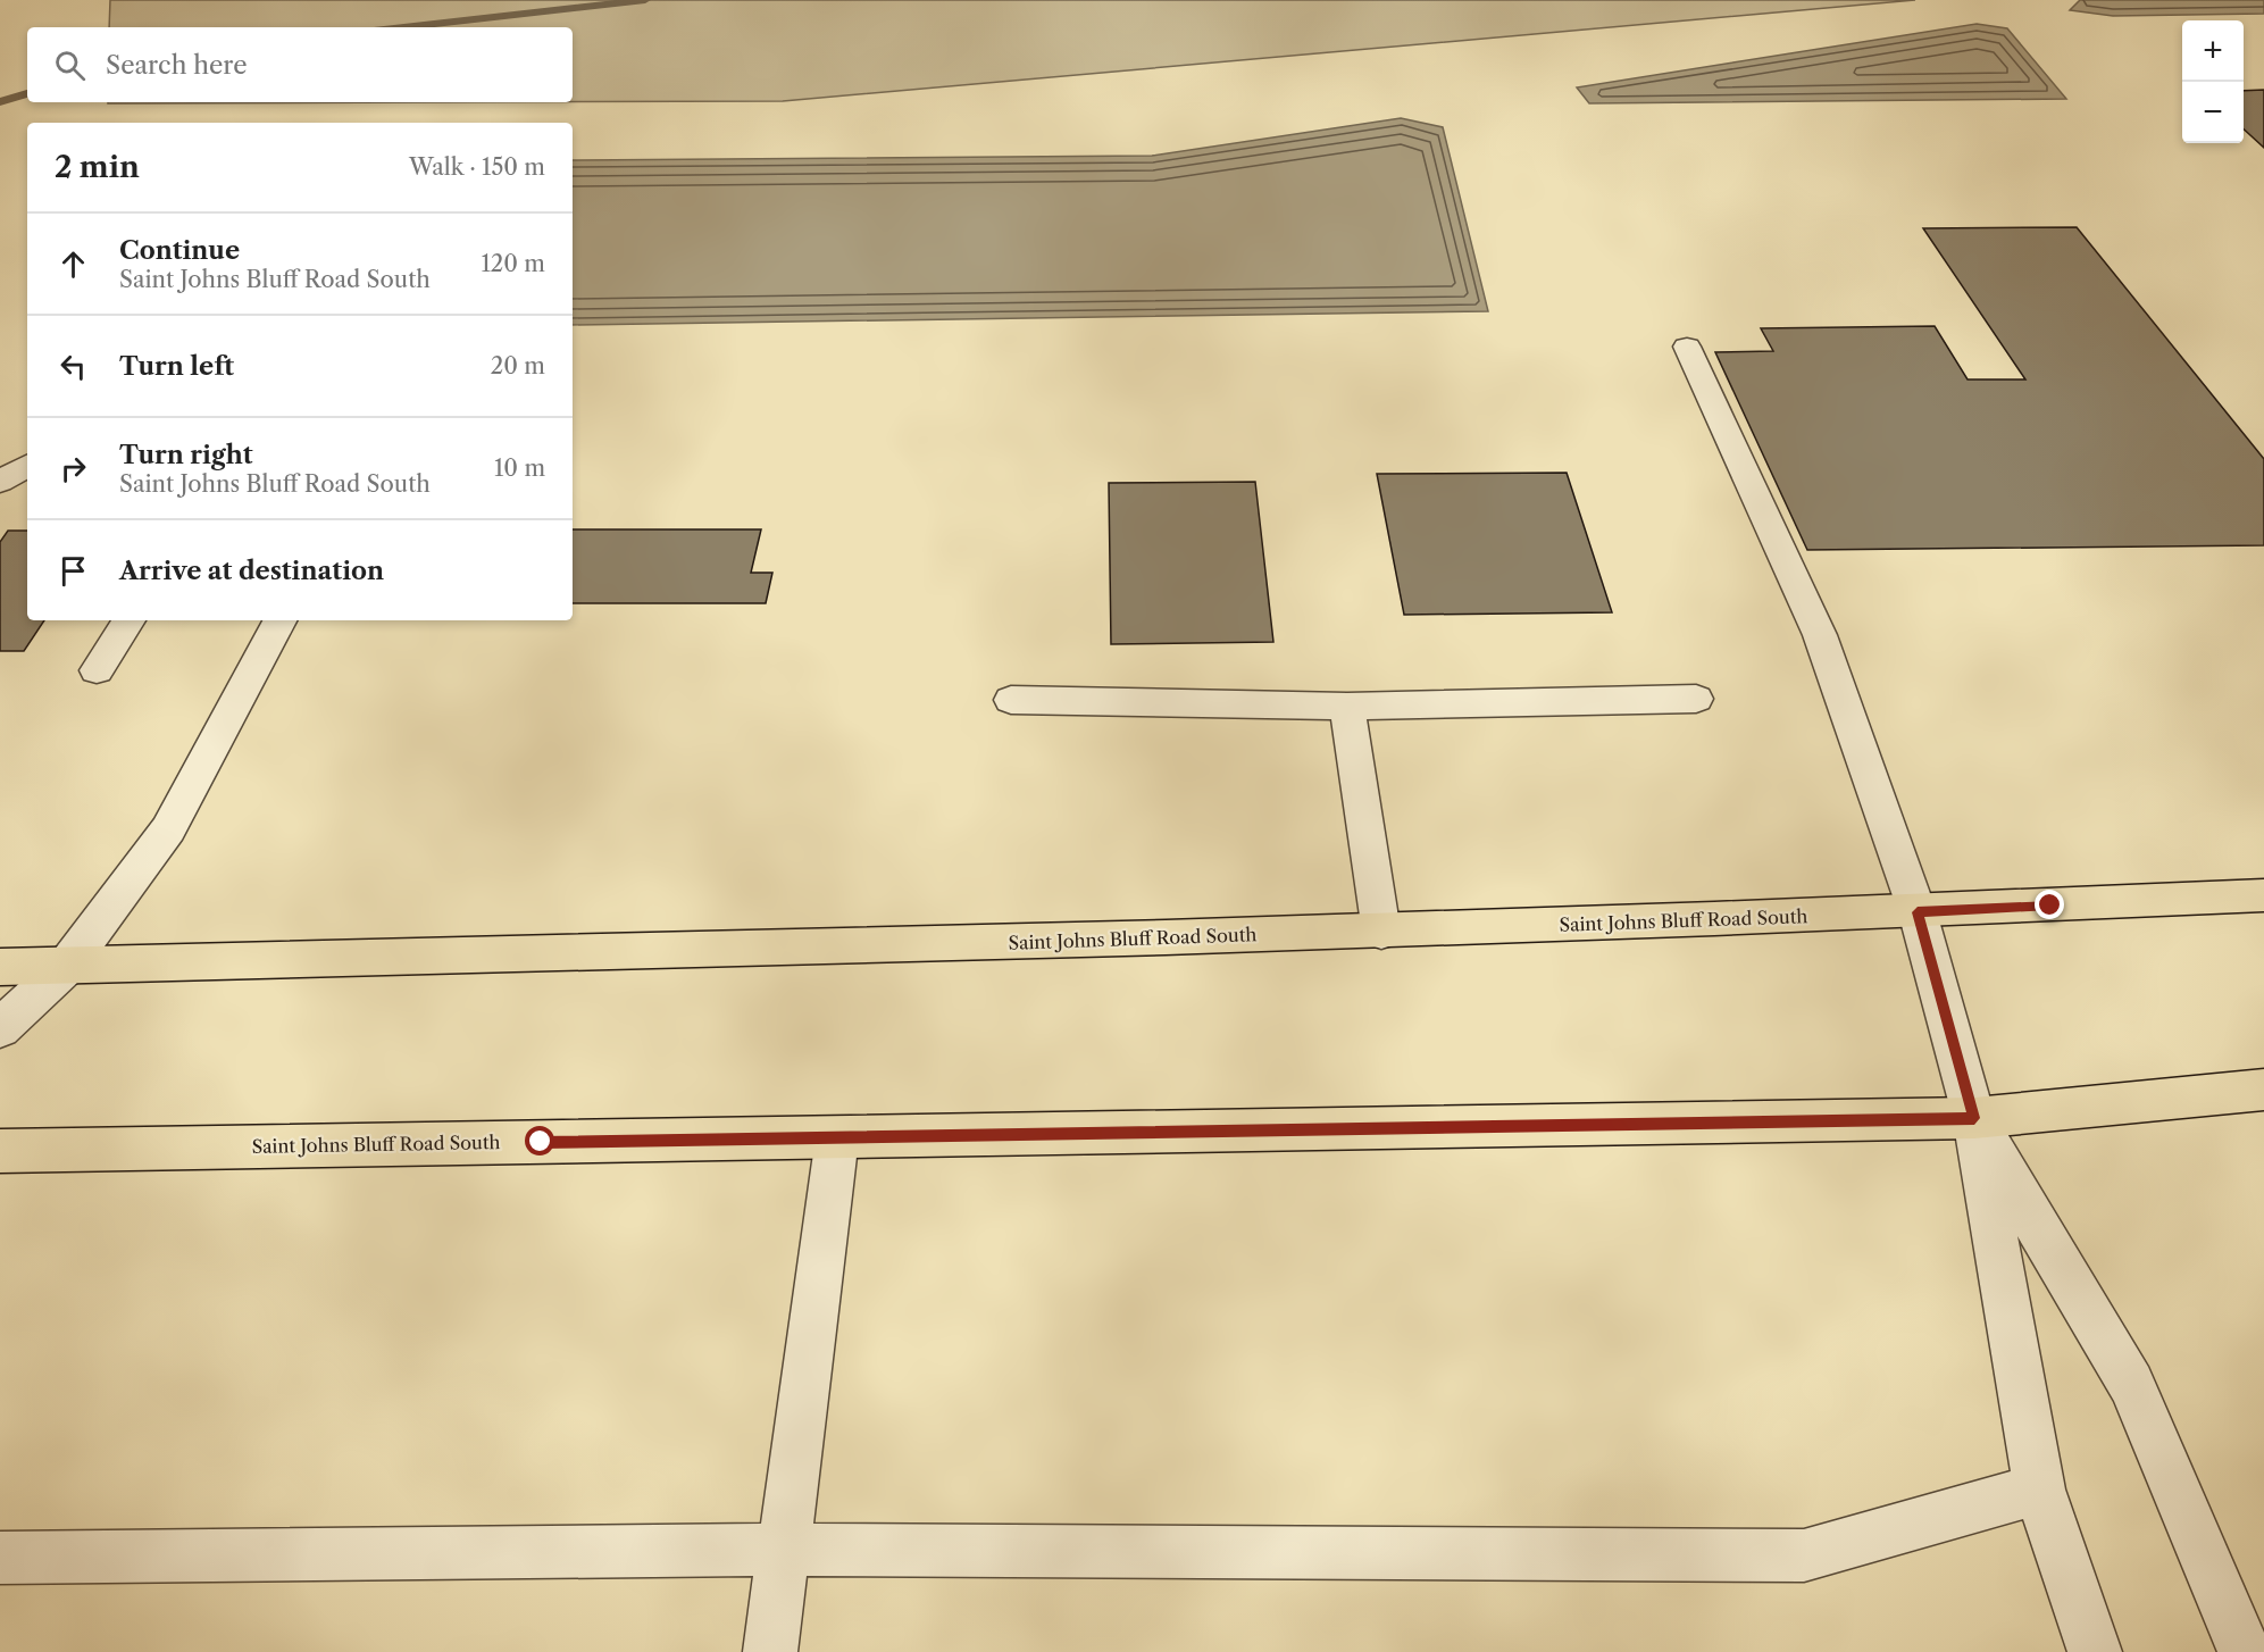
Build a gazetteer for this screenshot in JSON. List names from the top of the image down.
{
  "streets": {
    "main road": ["Saint Johns Bluff Road South"]
  },
  "page": {
    "map_buttons": ["+", "−"],
    "search": "Search here",
    "heading": ["2 min", "Walk · 150 m"],
    "list": [
      ["Continue", "Saint Johns Bluff Road South", "120 m"],
      ["Turn left", "20 m"],
      ["Turn right", "Saint Johns Bluff Road South", "10 m"],
      "Arrive at destination"
    ]
  }
}
